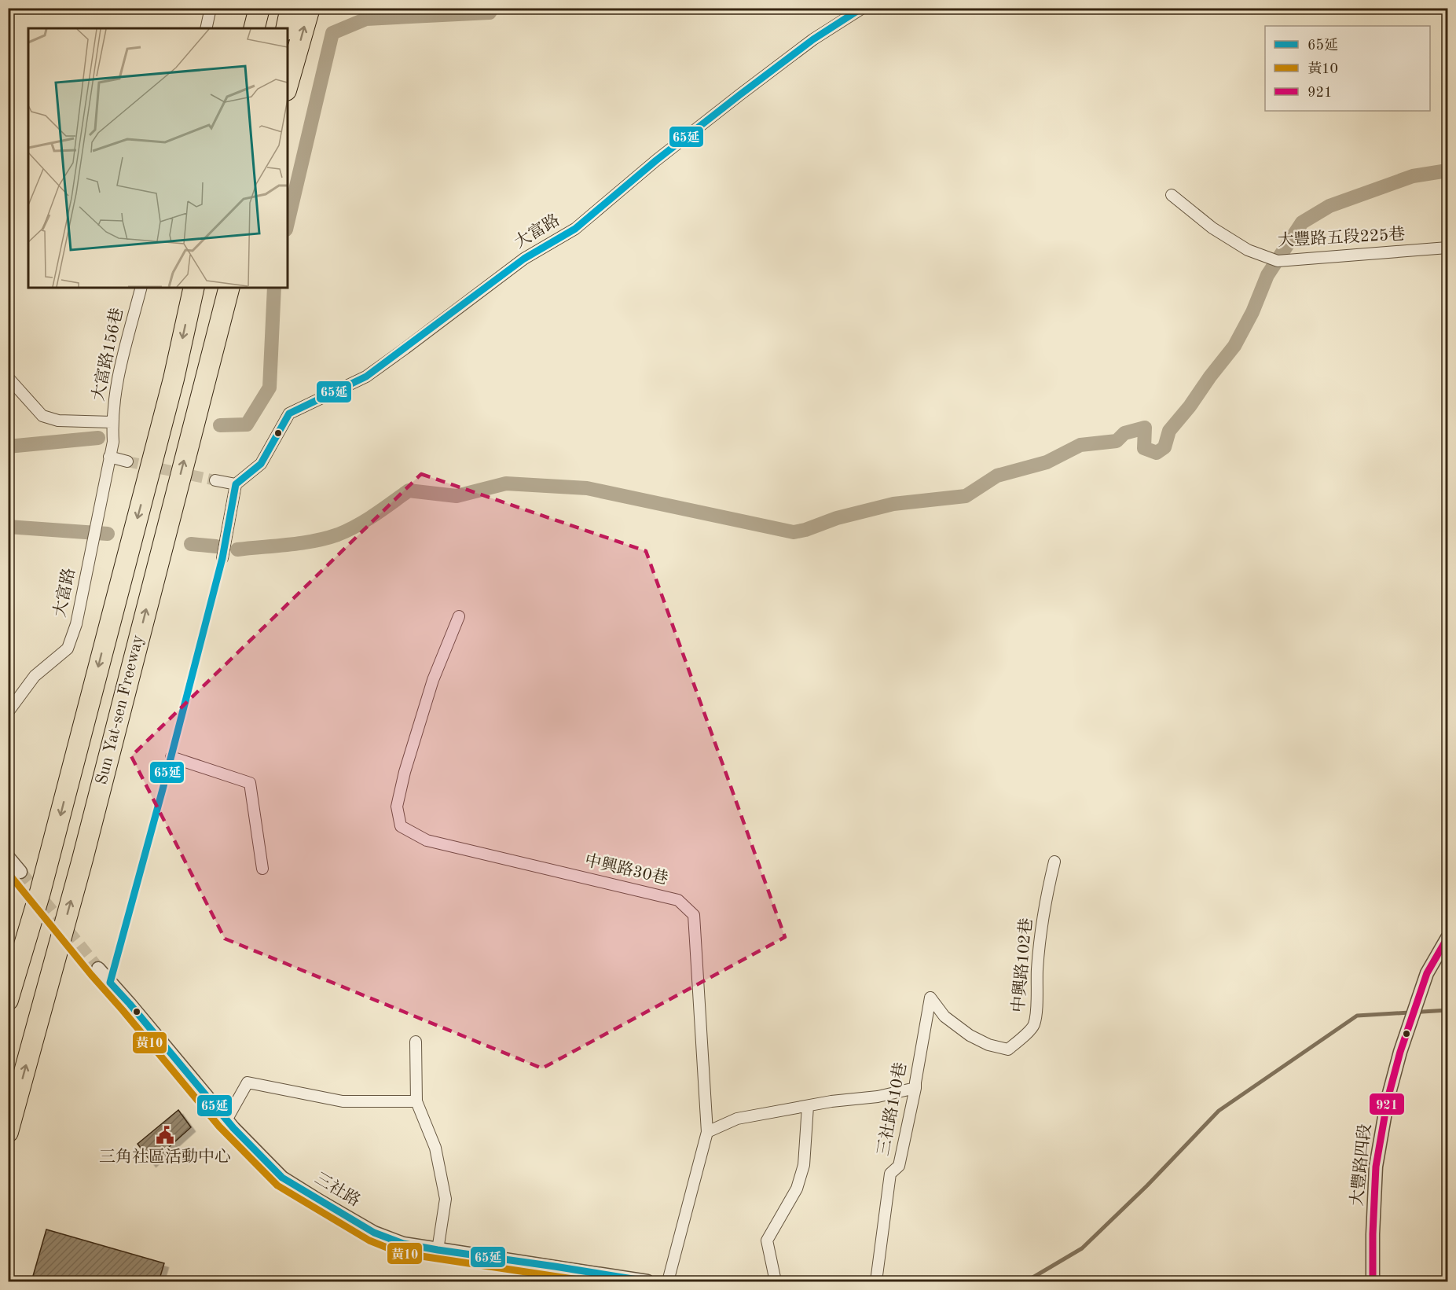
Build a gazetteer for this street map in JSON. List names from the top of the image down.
{
  "streets": {
    "highway": ["Sun Yat-sen Freeway"],
    "street": [
      "大富路",
      "大豐路五段225巷",
      "大富路156巷",
      "中興路30巷",
      "中興路102巷",
      "三社路110巷",
      "大豐路四段",
      "三社路"
    ]
  },
  "crossings": [
    ["大富路", "大富路156巷"],
    ["中興路102巷", "三社路110巷"]
  ],
  "places": {
    "public building": ["三角社區活動中心"]
  },
  "lines": ["transit line 65延", "transit line 黃10", "transit line 921"],
  "legend": ["65延", "黃10", "921"]
}
